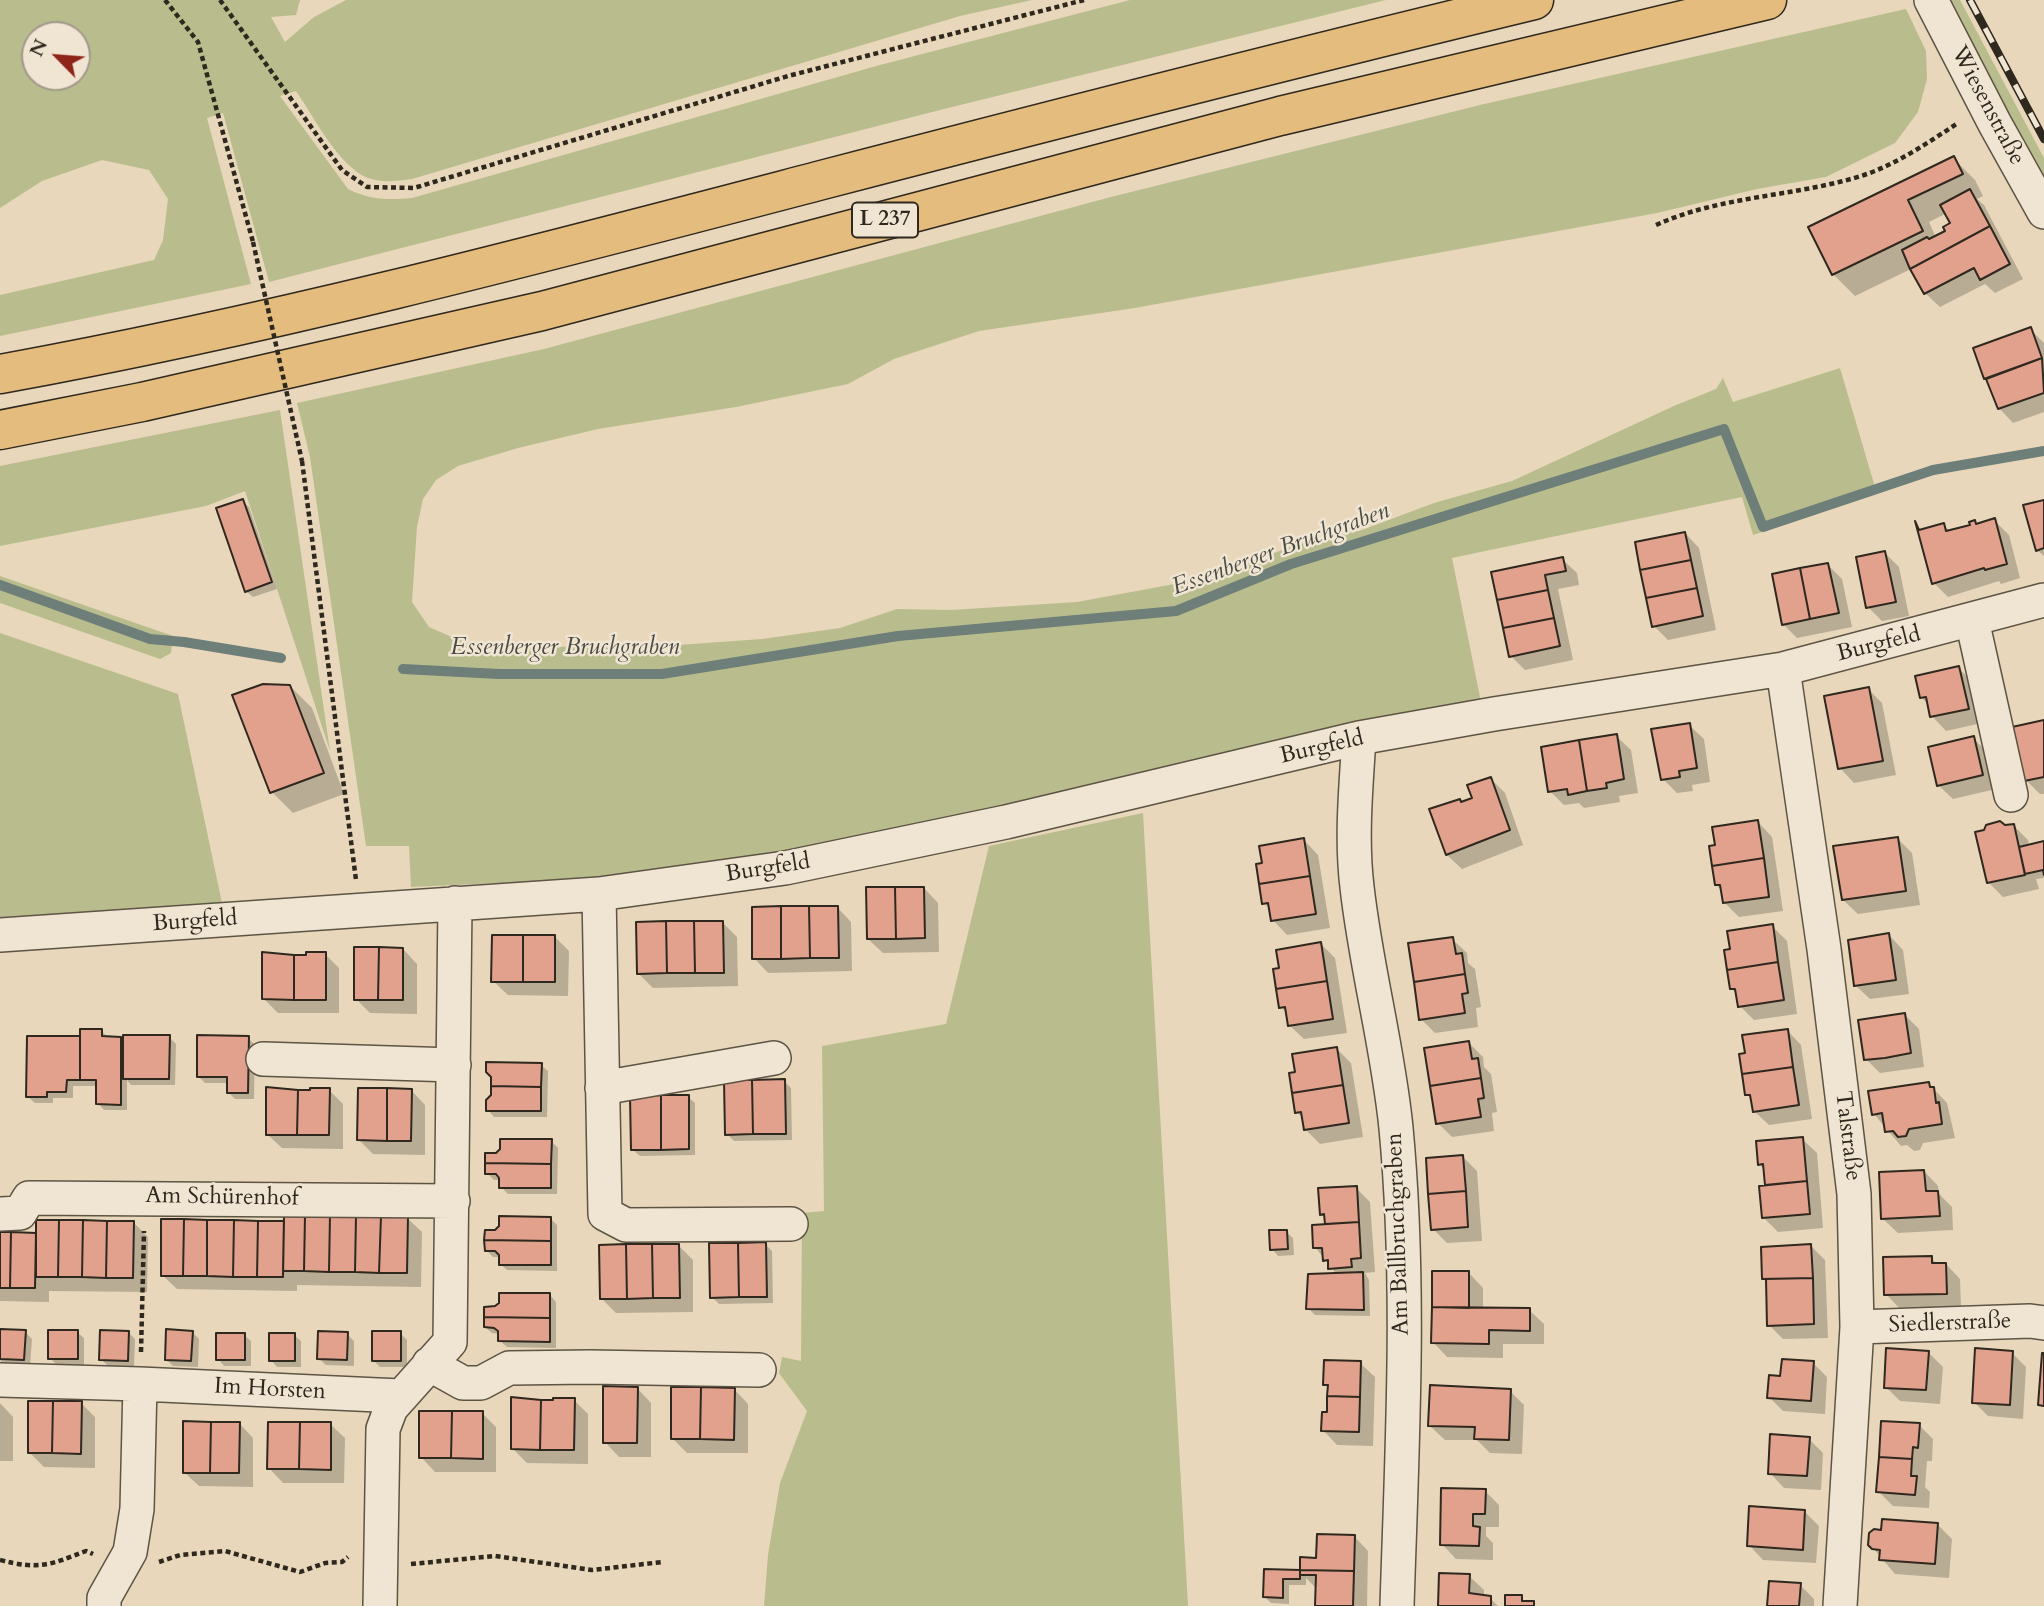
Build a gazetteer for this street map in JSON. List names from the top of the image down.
{
  "streets": {
    "highway": ["L 237"],
    "street": [
      "Wiesenstraße",
      "Burgfeld",
      "Talstraße",
      "Am Schürenhof",
      "Am Ballbruchgraben",
      "Siedlerstraße",
      "Im Horsten"
    ]
  },
  "crossings": [
    ["Burgfeld", "Talstraße"],
    ["Burgfeld", "Am Ballbruchgraben"],
    ["Talstraße", "Siedlerstraße"]
  ],
  "water": ["Essenberger Bruchgraben"],
  "north": "top left"
}
